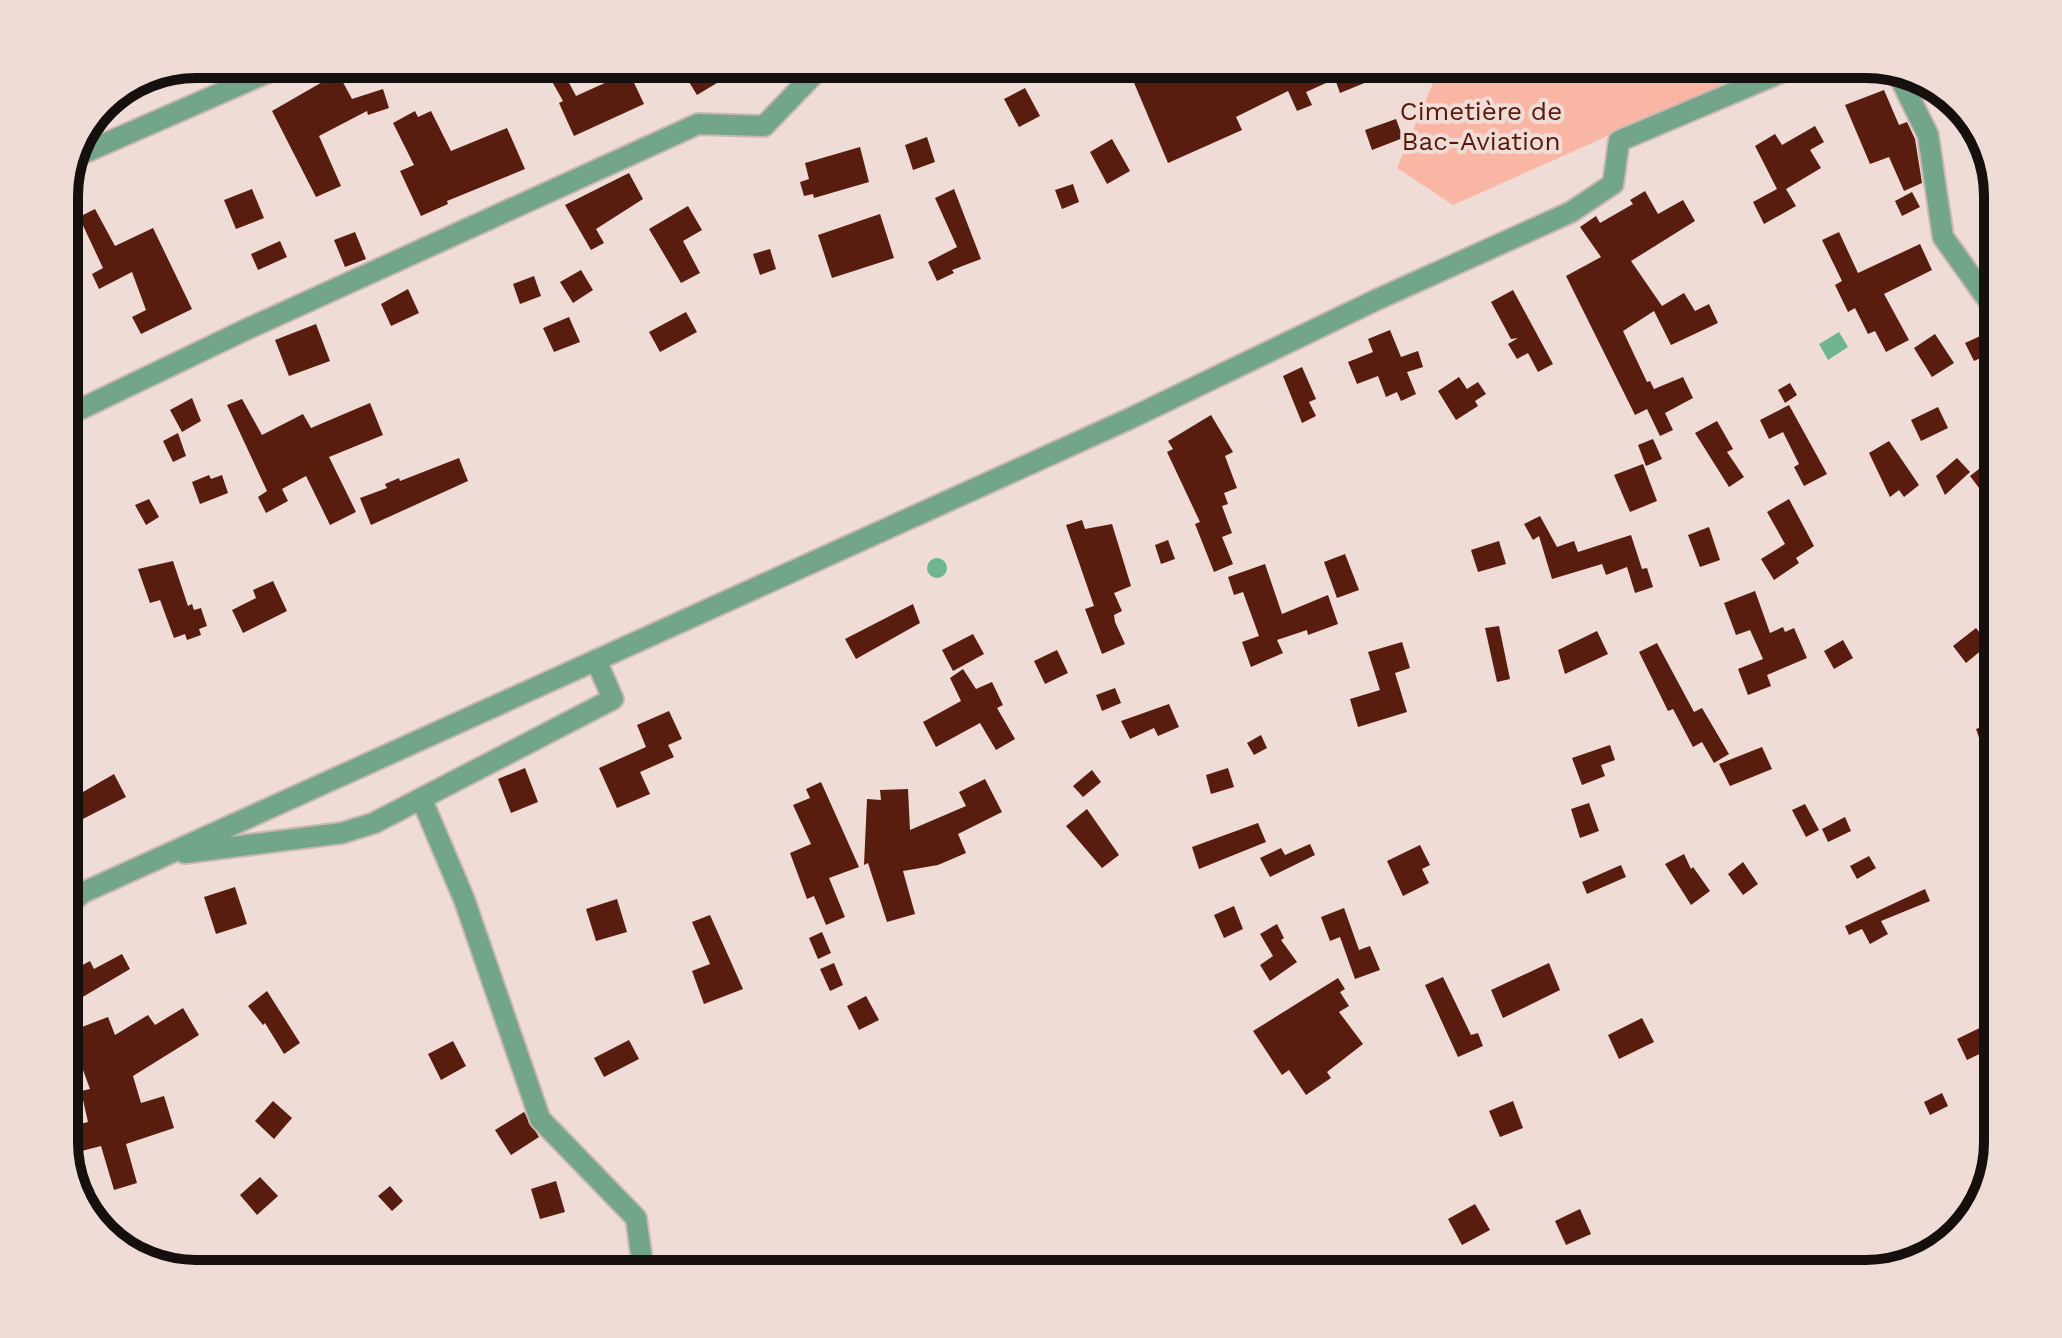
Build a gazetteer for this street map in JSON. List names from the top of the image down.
{
  "parks": ["Cimetière de Bac-Aviation"]
}
